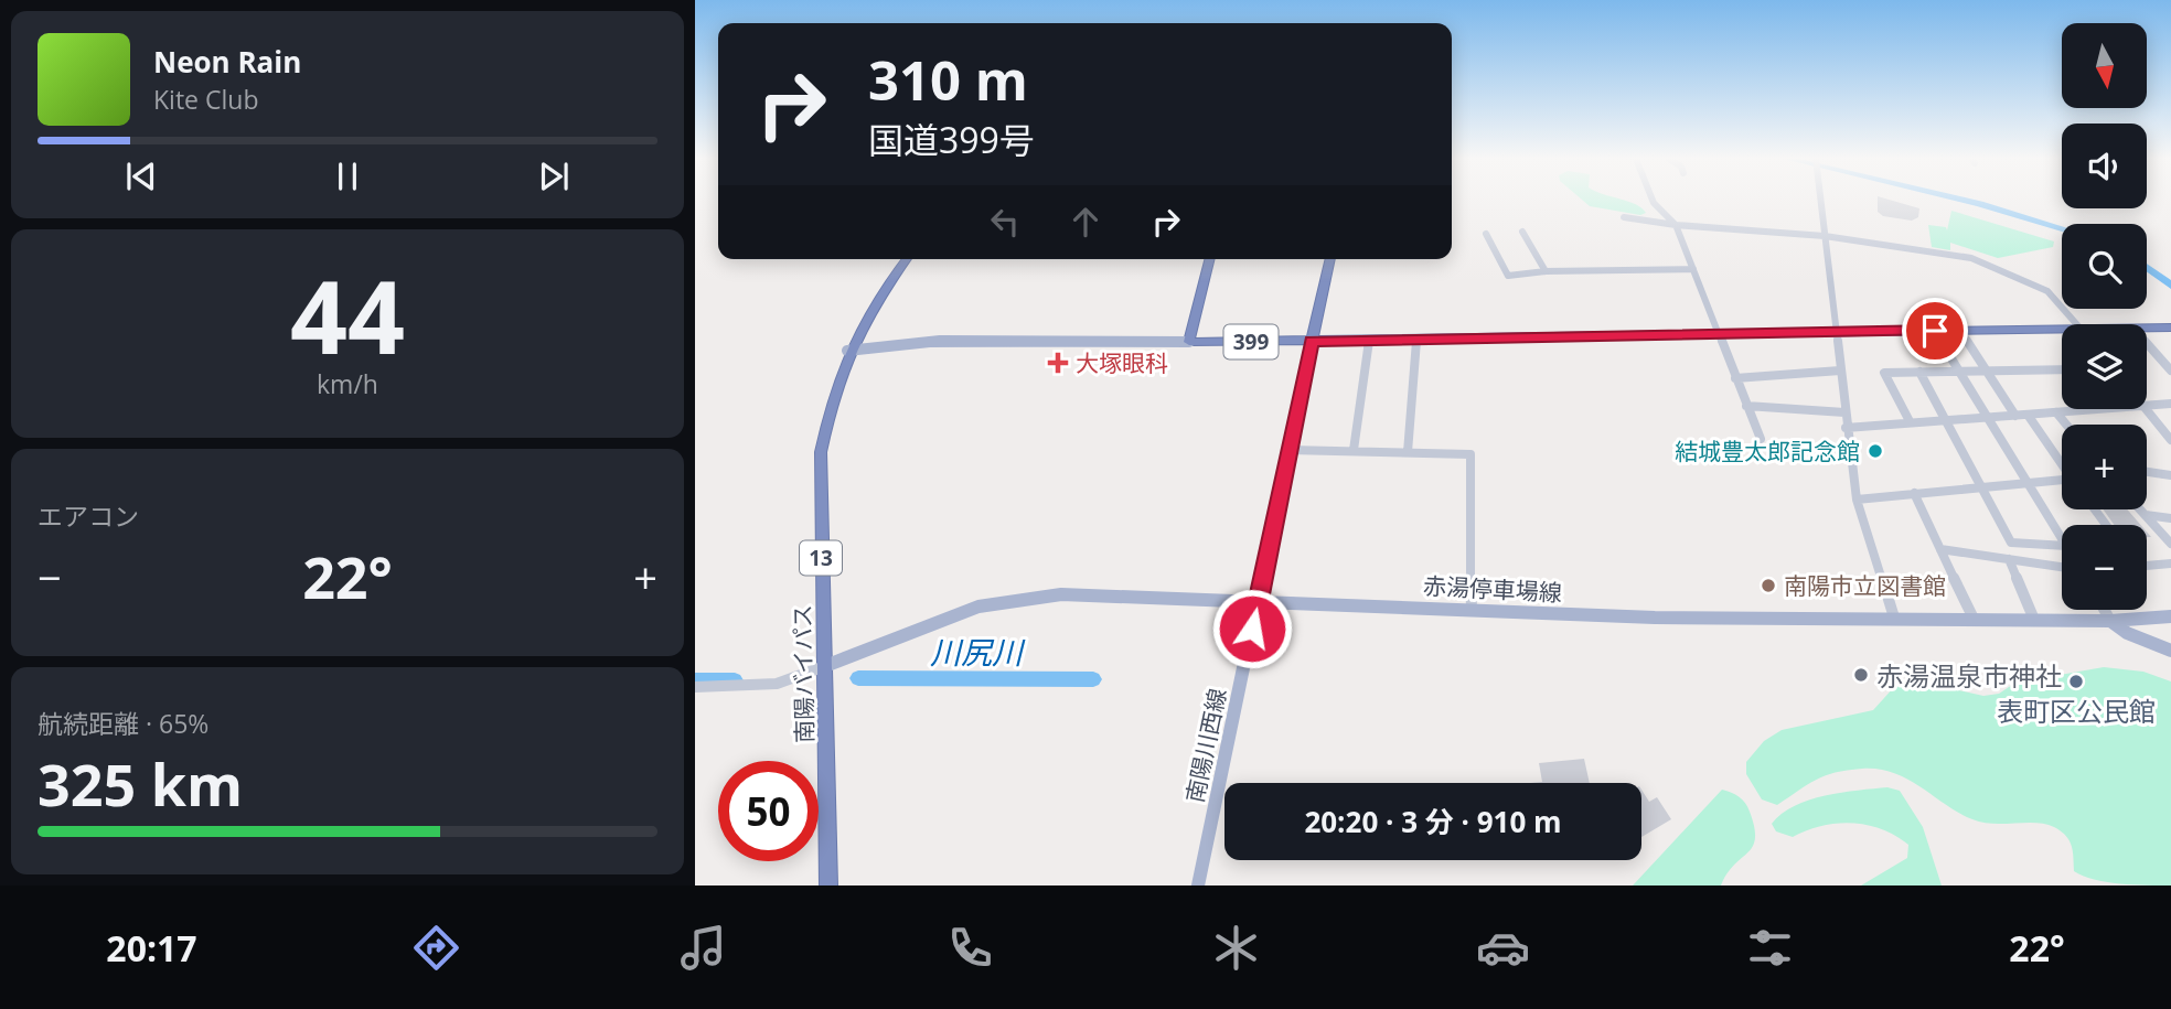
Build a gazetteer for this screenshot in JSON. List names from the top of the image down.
{
  "streets": {
    "highway": ["399", "13", "南陽バイパス"],
    "main road": ["赤湯停車場線", "南陽川西線"]
  },
  "crossings": [
    ["399", "南陽川西線"],
    ["赤湯停車場線", "南陽バイパス"],
    ["赤湯停車場線", "南陽川西線"]
  ],
  "water": ["川尻川"],
  "places": {
    "health": ["大塚眼科"],
    "other": [
      "結城豊太郎記念館",
      "南陽市立図書館",
      "赤湯温泉市神社",
      "表町区公民館"
    ]
  },
  "north": "bottom",
  "page": {
    "map_buttons": ["+", "−"],
    "turn": ["310 m", "国道399号"],
    "song": ["Neon Rain", "Kite Club"],
    "tile": [
      ["44", "km/h"],
      "エアコン",
      ["航続距離 · 65%", "325 km"]
    ],
    "heat": ["−", "22°", "+"],
    "limit": "50",
    "trip": "20:20 · 3 分 · 910 m",
    "tabs": ["20:17", "22°"]
  }
}
